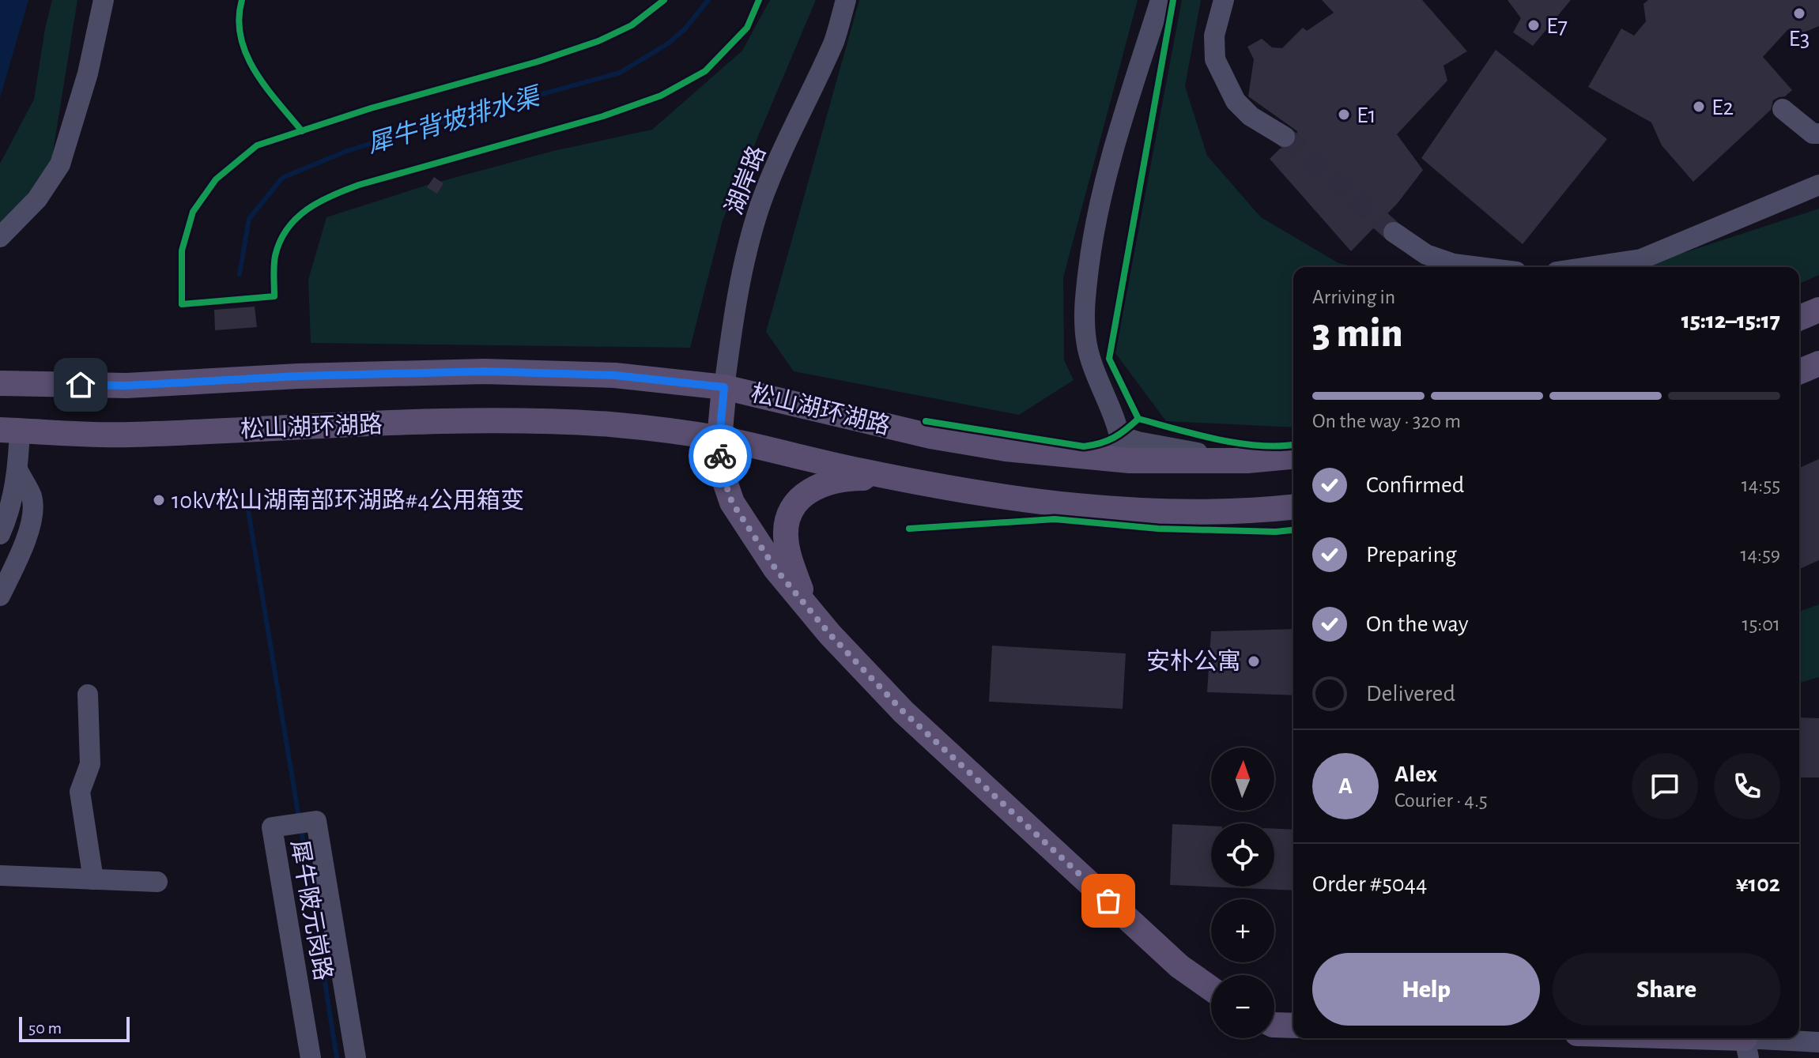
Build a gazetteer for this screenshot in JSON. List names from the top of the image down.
{
  "streets": {
    "main road": ["松山湖环湖路"],
    "street": ["湖岸路", "犀牛陂元岗路"]
  },
  "crossings": [
    ["湖岸路", "松山湖环湖路"]
  ],
  "water": ["犀牛背坡排水渠"],
  "places": [
    "E3",
    "E7",
    "E2",
    "E1",
    "10kV松山湖南部环湖路#4公用箱变",
    "安朴公寓"
  ],
  "scale_bar": "50 m",
  "north": "top",
  "page": {
    "heading": ["3 min", "Arriving in", "15:12–15:17"],
    "panel": [
      "Alex",
      "Courier · 4.5",
      "Order #5044",
      "¥102"
    ],
    "bar": "On the way · 320 m",
    "list": [
      ["Confirmed", "14:55"],
      ["Preparing", "14:59"],
      ["On the way", "15:01"],
      "Delivered"
    ],
    "map_buttons": ["+", "−"],
    "round": "A",
    "buttons": ["Help", "Share"],
    "scale": "50 m"
  }
}
